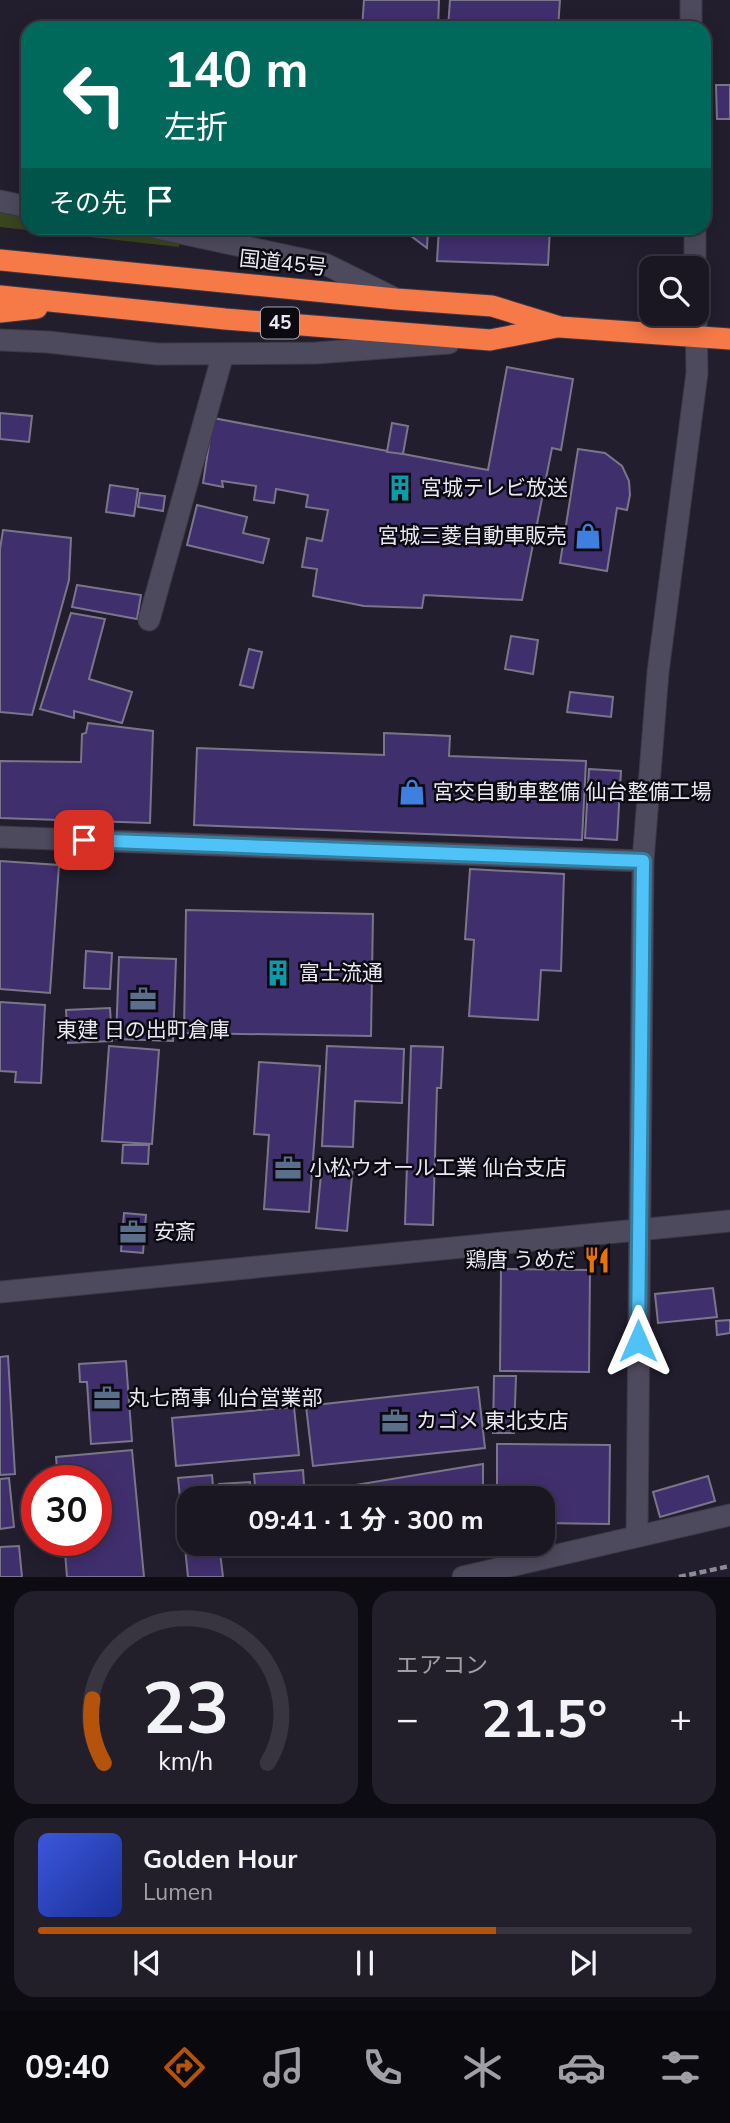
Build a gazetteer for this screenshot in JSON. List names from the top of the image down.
{
  "streets": {
    "highway": ["国道45号", "45"]
  },
  "places": {
    "building": ["宮城テレビ放送", "富士流通"],
    "shop": ["宮城三菱自動車販売", "宮交自動車整備 仙台整備工場"],
    "office": [
      "東建 日の出町倉庫",
      "小松ウオール工業 仙台支店",
      "安斎",
      "丸七商事 仙台営業部",
      "カゴメ 東北支店"
    ],
    "restaurant": ["鶏唐 うめだ"]
  },
  "page": {
    "turn": ["140 m", "左折"],
    "then": "その先",
    "limit": "30",
    "trip": "09:41 · 1 分 · 300 m",
    "tile": "エアコン",
    "heat": ["−", "21.5°", "+"],
    "song": ["Golden Hour", "Lumen"],
    "tabs": "09:40",
    "gauge": ["23", "km/h"]
  }
}
